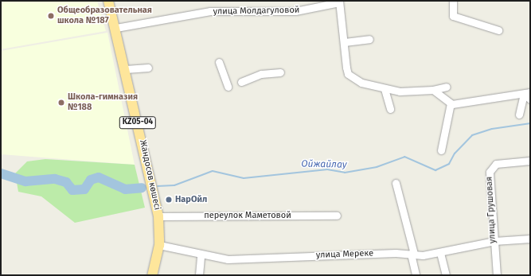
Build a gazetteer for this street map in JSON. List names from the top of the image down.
{
  "streets": {
    "main road": ["KZ05-04", "Жандосов көшесі"],
    "street": [
      "улица Молдагуловой",
      "улица Грушовая",
      "переулок Маметовой",
      "улица Мереке"
    ]
  },
  "crossings": [
    ["улица Молдагуловой", "Жандосов көшесі"],
    ["Жандосов көшесі", "переулок Маметовой"],
    ["Жандосов көшесі", "улица Мереке"],
    ["улица Грушовая", "улица Мереке"]
  ],
  "water": ["Ойжайлау"],
  "places": ["Общеобразовательная школа №187", "Школа-гимназия №188", "НарОйл"]
}
